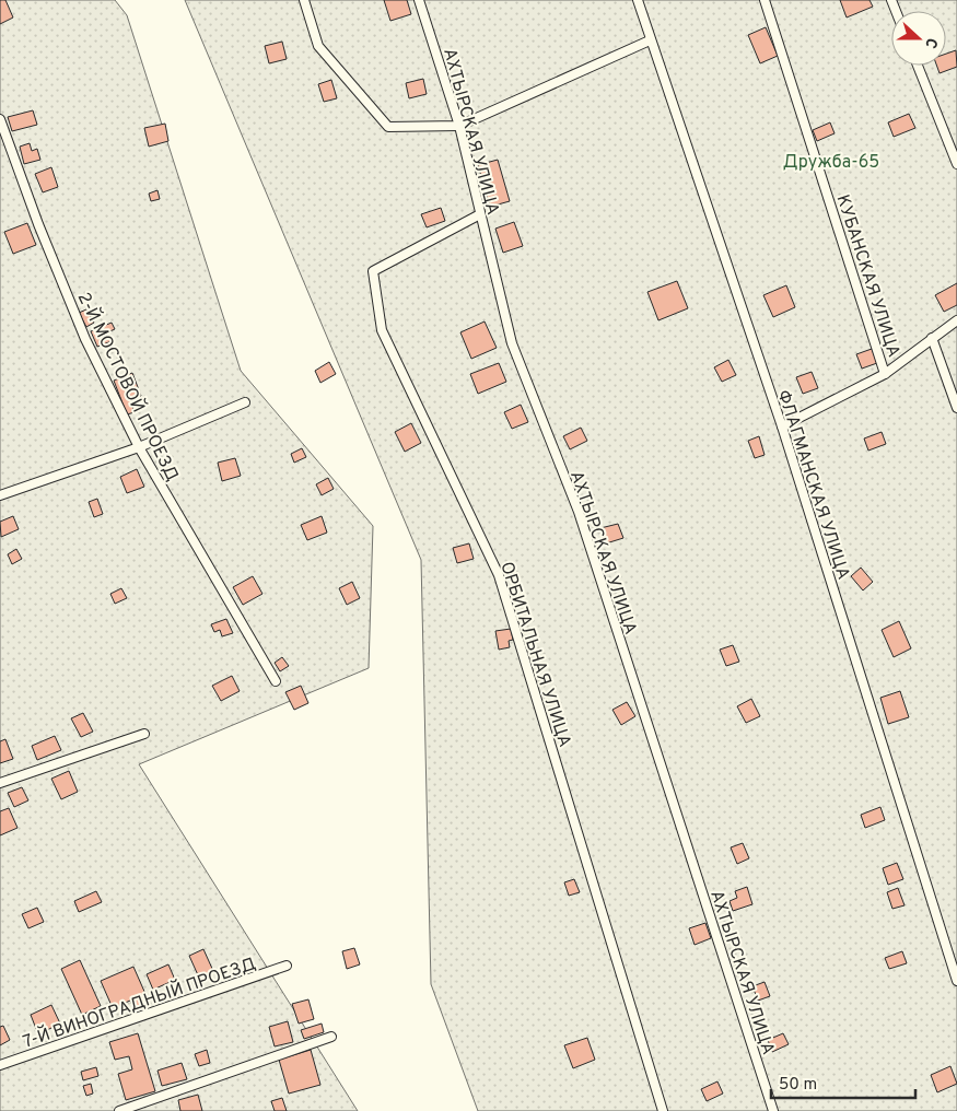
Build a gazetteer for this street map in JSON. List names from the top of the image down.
{
  "streets": {
    "lane": [
      "АХТЫРСКАЯ УЛИЦА",
      "КУБАНСКАЯ УЛИЦА",
      "2-Й МОСТОВОЙ ПРОЕЗД",
      "ФЛАГМАНСКАЯ УЛИЦА",
      "ОРБИТАЛЬНАЯ УЛИЦА",
      "7-Й ВИНОГРАДНЫЙ ПРОЕЗД"
    ]
  },
  "crossings": [
    ["АХТЫРСКАЯ УЛИЦА", "ОРБИТАЛЬНАЯ УЛИЦА"]
  ],
  "parks": ["Дружба-65"],
  "scale_bar": "50 m",
  "north": "right"
}
